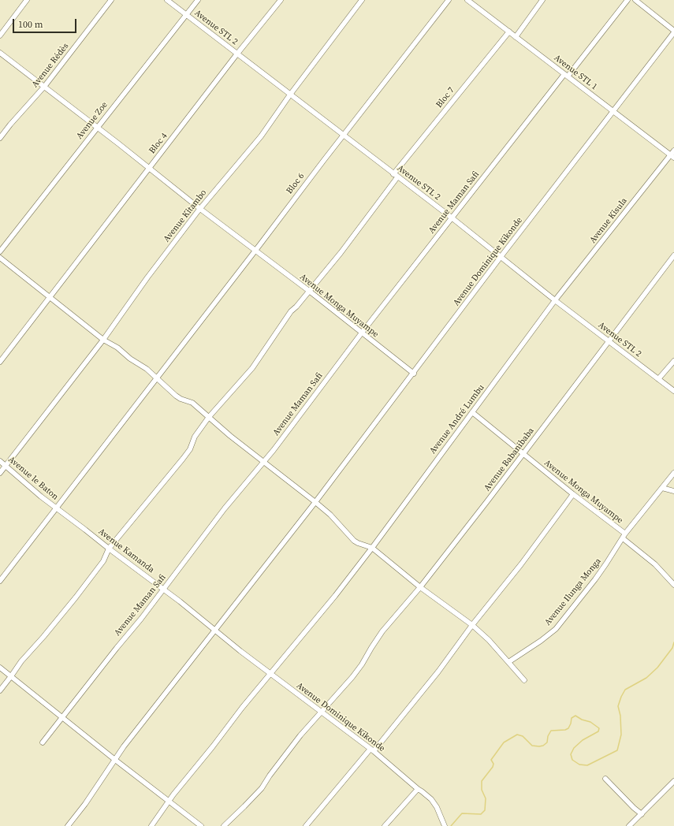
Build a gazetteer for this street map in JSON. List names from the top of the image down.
{
  "streets": {
    "street": [
      "Avenue STL 2",
      "Avenue Rédès",
      "Avenue STL 1",
      "Bloc 7",
      "Avenue Zoe",
      "Bloc 4",
      "Bloc 6",
      "Avenue Maman Safi",
      "Avenue Kitambo",
      "Avenue Kisula",
      "Avenue Dominique Kikonde",
      "Avenue Monga Muyampe",
      "Avenue André Lumbu",
      "Avenue Babanibaba",
      "Avenue le Baton",
      "Avenue Kamanda",
      "Avenue Ilunga Monga"
    ]
  },
  "crossings": [
    ["Avenue STL 2", "Bloc 7"],
    ["Avenue STL 2", "Avenue Zoe"],
    ["Avenue STL 2", "Bloc 4"],
    ["Avenue STL 2", "Bloc 6"],
    ["Avenue STL 2", "Avenue Maman Safi"],
    ["Avenue STL 2", "Avenue Kitambo"],
    ["Avenue STL 2", "Avenue Kisula"],
    ["Avenue STL 2", "Avenue Dominique Kikonde"],
    ["Avenue STL 2", "Avenue André Lumbu"],
    ["Avenue STL 2", "Avenue Babanibaba"],
    ["Avenue Rédès", "Avenue Monga Muyampe"],
    ["Avenue STL 1", "Bloc 7"],
    ["Avenue STL 1", "Avenue Maman Safi"],
    ["Avenue STL 1", "Avenue Kisula"],
    ["Avenue STL 1", "Avenue Dominique Kikonde"],
    ["Bloc 7", "Avenue Monga Muyampe"],
    ["Bloc 7", "Avenue Kamanda"],
    ["Avenue Zoe", "Avenue Monga Muyampe"],
    ["Bloc 4", "Avenue Monga Muyampe"],
    ["Bloc 6", "Avenue Monga Muyampe"],
    ["Bloc 6", "Avenue le Baton"],
    ["Bloc 6", "Avenue Kamanda"],
    ["Avenue Maman Safi", "Avenue Monga Muyampe"],
    ["Avenue Maman Safi", "Avenue Kamanda"],
    ["Avenue Kitambo", "Avenue Monga Muyampe"],
    ["Avenue Kitambo", "Avenue le Baton"],
    ["Avenue Kisula", "Avenue André Lumbu"],
    ["Avenue Dominique Kikonde", "Avenue Monga Muyampe"],
    ["Avenue Dominique Kikonde", "Avenue André Lumbu"],
    ["Avenue Dominique Kikonde", "Avenue Babanibaba"],
    ["Avenue Dominique Kikonde", "Avenue Kamanda"],
    ["Avenue Monga Muyampe", "Avenue André Lumbu"],
    ["Avenue Monga Muyampe", "Avenue Babanibaba"],
    ["Avenue Monga Muyampe", "Avenue Ilunga Monga"],
    ["Avenue le Baton", "Avenue Kamanda"]
  ],
  "scale_bar": "100 m"
}
